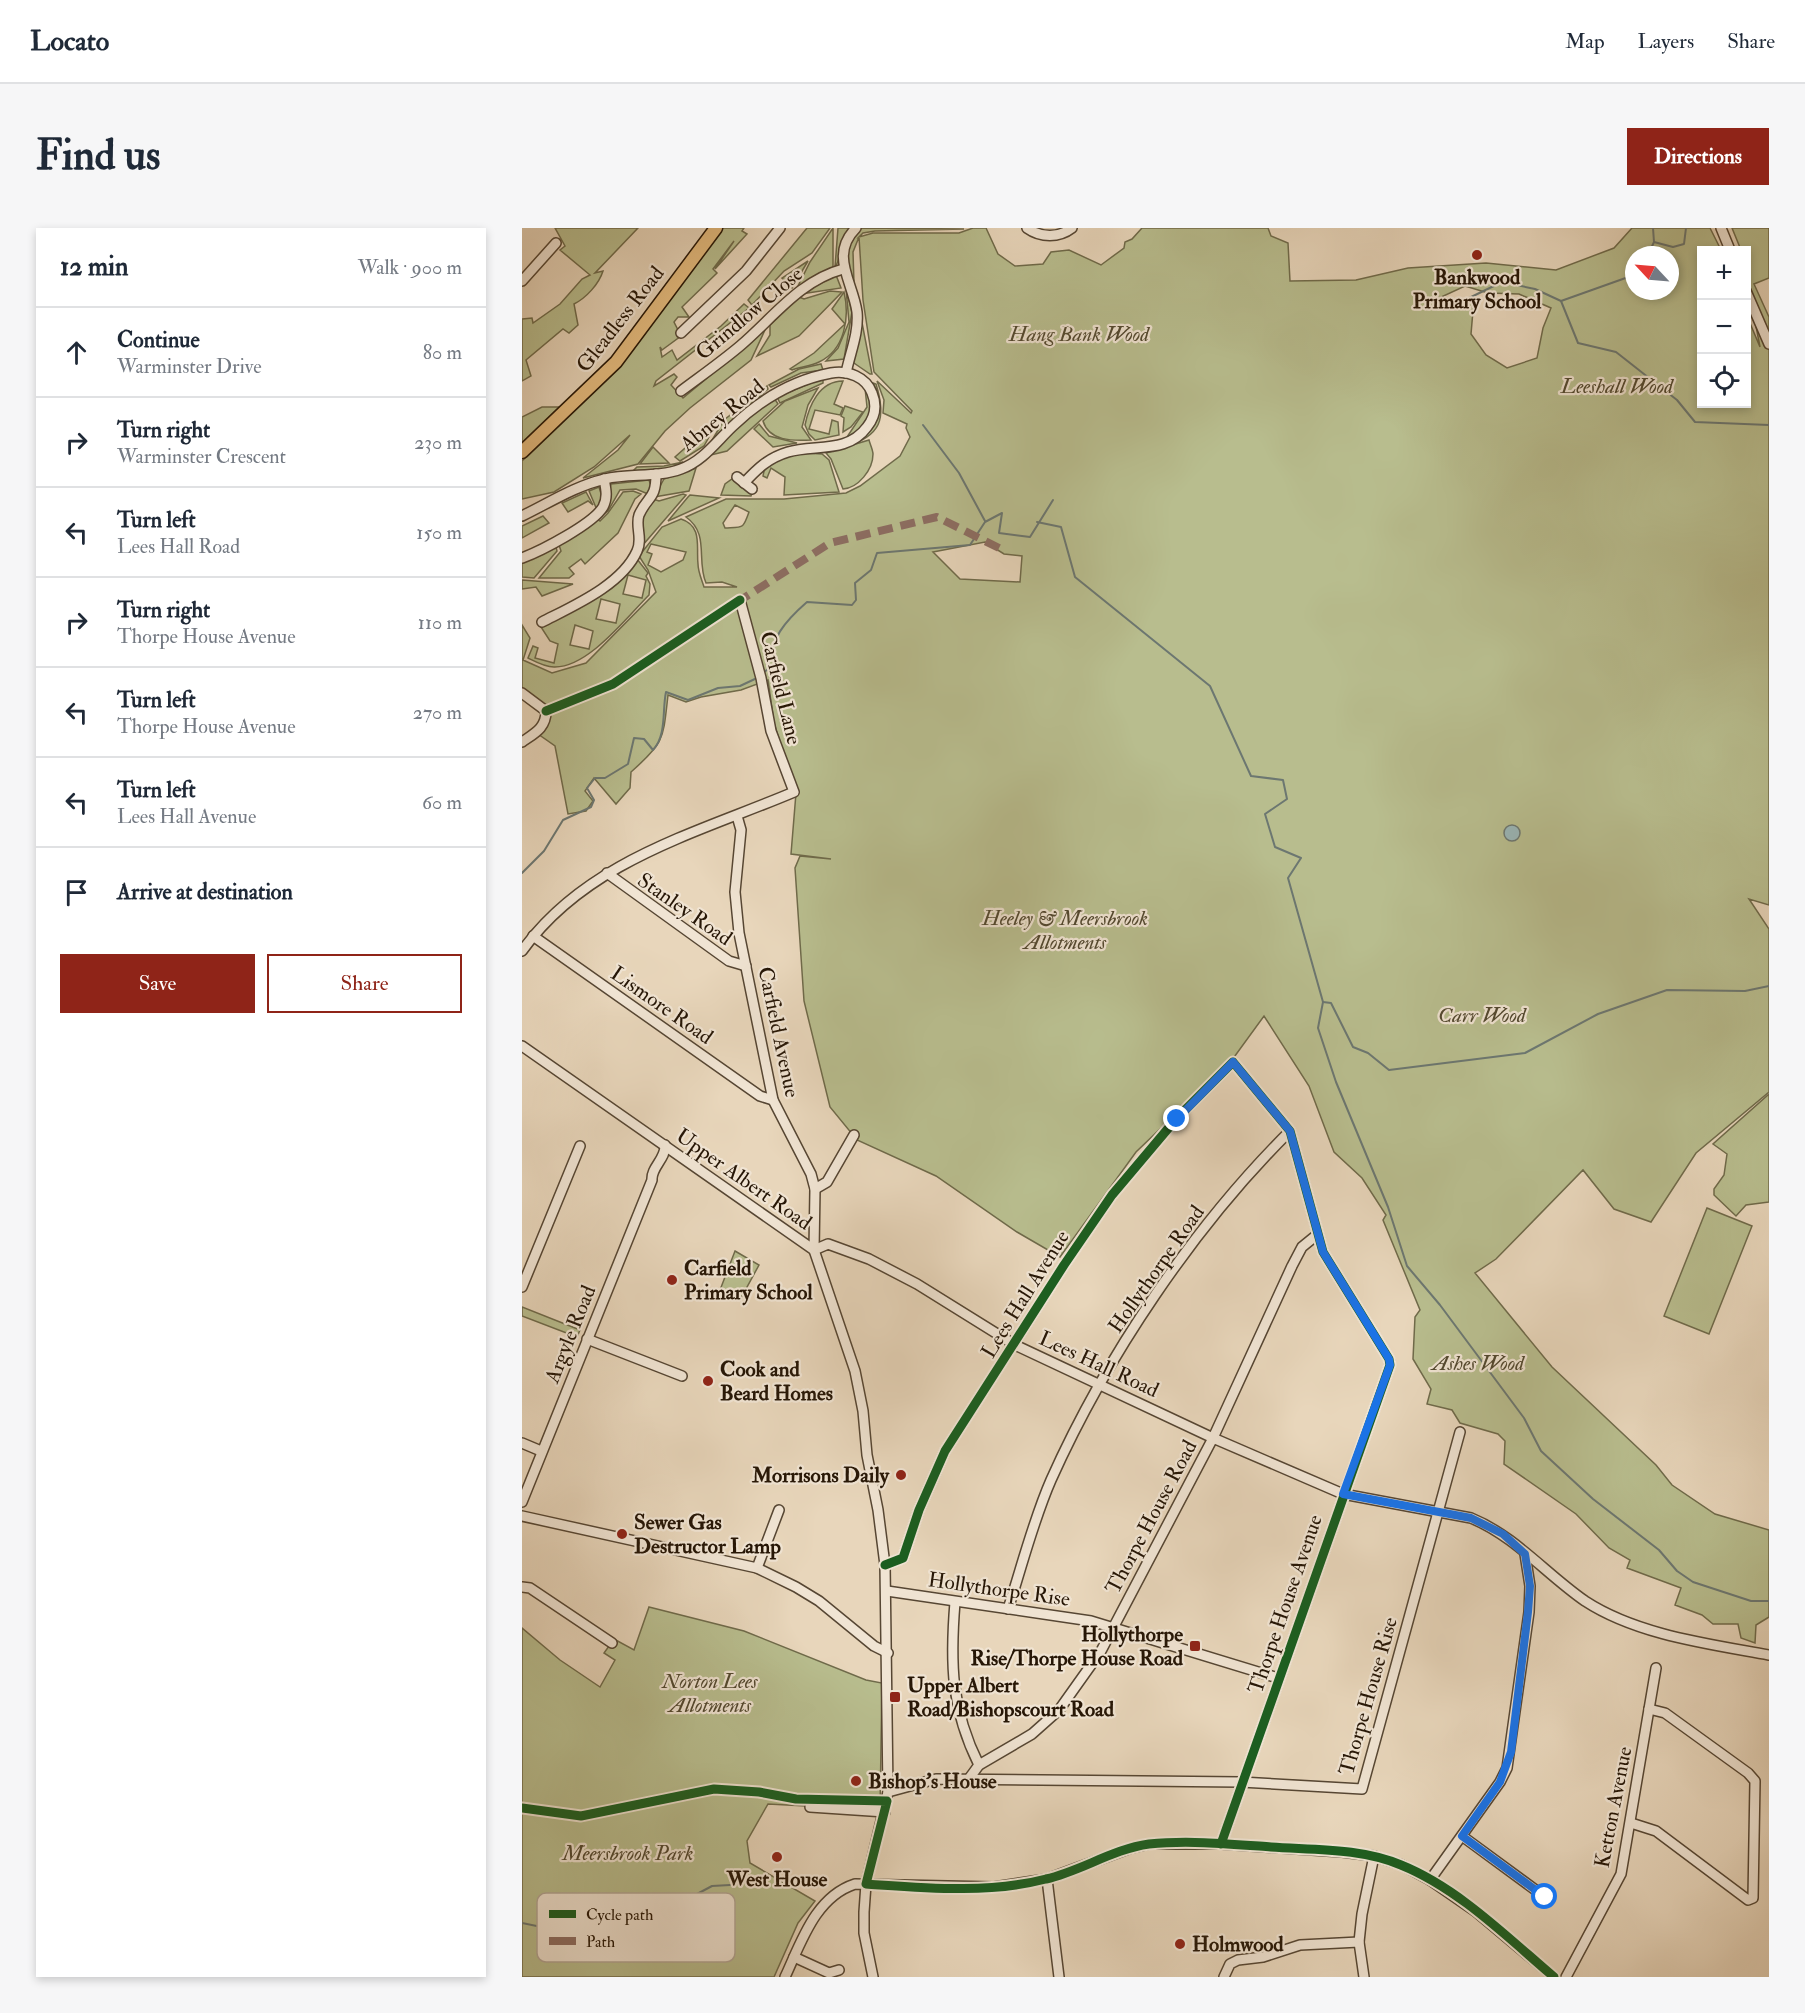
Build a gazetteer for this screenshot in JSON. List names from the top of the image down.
{
  "streets": {
    "main road": ["Gleadless Road"],
    "street": [
      "Grindlow Close",
      "Abney Road",
      "Carfield Lane",
      "Stanley Road",
      "Lismore Road",
      "Carfield Avenue",
      "Upper Albert Road",
      "Hollythorpe Road",
      "Lees Hall Avenue",
      "Argyle Road",
      "Lees Hall Road",
      "Thorpe House Road",
      "Hollythorpe Rise",
      "Thorpe House Avenue",
      "Thorpe House Rise",
      "Ketton Avenue"
    ]
  },
  "crossings": [
    ["Carfield Lane", "Carfield Avenue"],
    ["Stanley Road", "Carfield Avenue"],
    ["Lismore Road", "Carfield Avenue"],
    ["Carfield Avenue", "Upper Albert Road"],
    ["Carfield Avenue", "Lees Hall Road"],
    ["Upper Albert Road", "Lees Hall Avenue"],
    ["Upper Albert Road", "Argyle Road"],
    ["Upper Albert Road", "Lees Hall Road"],
    ["Upper Albert Road", "Hollythorpe Rise"],
    ["Upper Albert Road", "Thorpe House Rise"],
    ["Hollythorpe Road", "Lees Hall Road"],
    ["Hollythorpe Road", "Hollythorpe Rise"],
    ["Hollythorpe Road", "Thorpe House Avenue"],
    ["Lees Hall Avenue", "Lees Hall Road"],
    ["Lees Hall Avenue", "Thorpe House Avenue"],
    ["Lees Hall Road", "Thorpe House Road"],
    ["Lees Hall Road", "Thorpe House Avenue"],
    ["Lees Hall Road", "Thorpe House Rise"],
    ["Thorpe House Road", "Hollythorpe Rise"],
    ["Thorpe House Road", "Thorpe House Avenue"],
    ["Thorpe House Road", "Thorpe House Rise"],
    ["Hollythorpe Rise", "Thorpe House Avenue"],
    ["Thorpe House Avenue", "Thorpe House Rise"]
  ],
  "parks": [
    "Hang Bank Wood",
    "Leeshall Wood",
    "Heeley & Meersbrook Allotments",
    "Carr Wood",
    "Ashes Wood",
    "Norton Lees Allotments",
    "Meersbrook Park"
  ],
  "places": {
    "other": [
      "Bankwood Primary School",
      "Carfield Primary School",
      "Cook and Beard Homes",
      "Morrisons Daily",
      "Sewer Gas Destructor Lamp",
      "Bishop's House",
      "West House",
      "Holmwood"
    ],
    "transit": ["Hollythorpe Rise/Thorpe House Road", "Upper Albert Road/Bishopscourt Road"]
  },
  "legend": ["Cycle path", "Path"],
  "north": "top left",
  "page": {
    "header": "Locato",
    "nav": ["Map", "Layers", "Share"],
    "buttons": [
      "Directions",
      ["Save", "Share"]
    ],
    "title": "Find us",
    "heading": ["12 min", "Walk · 900 m"],
    "map_buttons": ["+", "−"],
    "list": [
      ["Continue", "Warminster Drive", "80 m"],
      ["Turn right", "Warminster Crescent", "230 m"],
      ["Turn left", "Lees Hall Road", "150 m"],
      ["Turn right", "Thorpe House Avenue", "110 m"],
      ["Turn left", "Thorpe House Avenue", "270 m"],
      ["Turn left", "Lees Hall Avenue", "60 m"],
      "Arrive at destination"
    ]
  }
}
